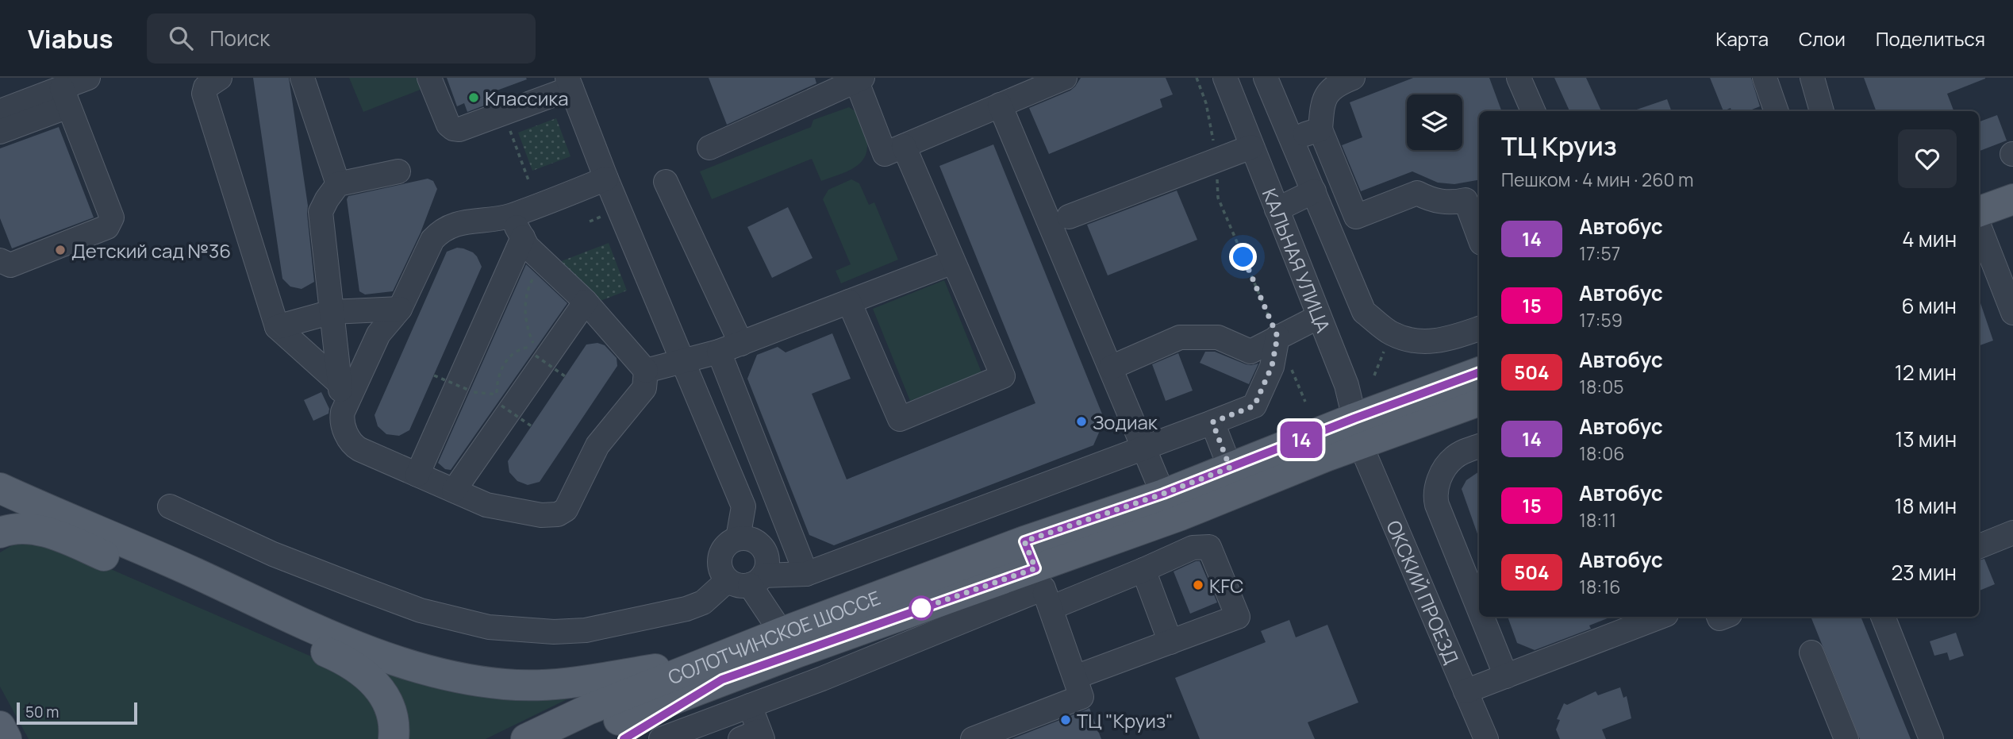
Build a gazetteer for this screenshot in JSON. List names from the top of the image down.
{
  "streets": {
    "main road": ["СОЛОТЧИНСКОЕ ШОССЕ"],
    "street": ["КАЛЬНАЯ УЛИЦА", "ОКСКИЙ ПРОЕЗД"]
  },
  "crossings": [
    ["КАЛЬНАЯ УЛИЦА", "ОКСКИЙ ПРОЕЗД"],
    ["КАЛЬНАЯ УЛИЦА", "СОЛОТЧИНСКОЕ ШОССЕ"],
    ["ОКСКИЙ ПРОЕЗД", "СОЛОТЧИНСКОЕ ШОССЕ"]
  ],
  "places": [
    "Классика",
    "Детский сад №36",
    "Зодиак",
    "KFC",
    "ТЦ \"Круиз\""
  ],
  "lines": ["bus line 14"],
  "scale_bar": "50 m",
  "page": {
    "header": "Viabus",
    "search": "Поиск",
    "nav": ["Карта", "Слои", "Поделиться"],
    "on_map": "14",
    "heading": ["ТЦ Круиз", "Пешком · 4 мин · 260 m"],
    "list": [
      {
        "mark": "14",
        "name": "Автобус",
        "note": "17:57",
        "value": "4 мин"
      },
      {
        "mark": "15",
        "name": "Автобус",
        "note": "17:59",
        "value": "6 мин"
      },
      {
        "mark": "504",
        "name": "Автобус",
        "note": "18:05",
        "value": "12 мин"
      },
      {
        "mark": "14",
        "name": "Автобус",
        "note": "18:06",
        "value": "13 мин"
      },
      {
        "mark": "15",
        "name": "Автобус",
        "note": "18:11",
        "value": "18 мин"
      },
      {
        "mark": "504",
        "name": "Автобус",
        "note": "18:16",
        "value": "23 мин"
      }
    ],
    "scale": "50 m"
  }
}
